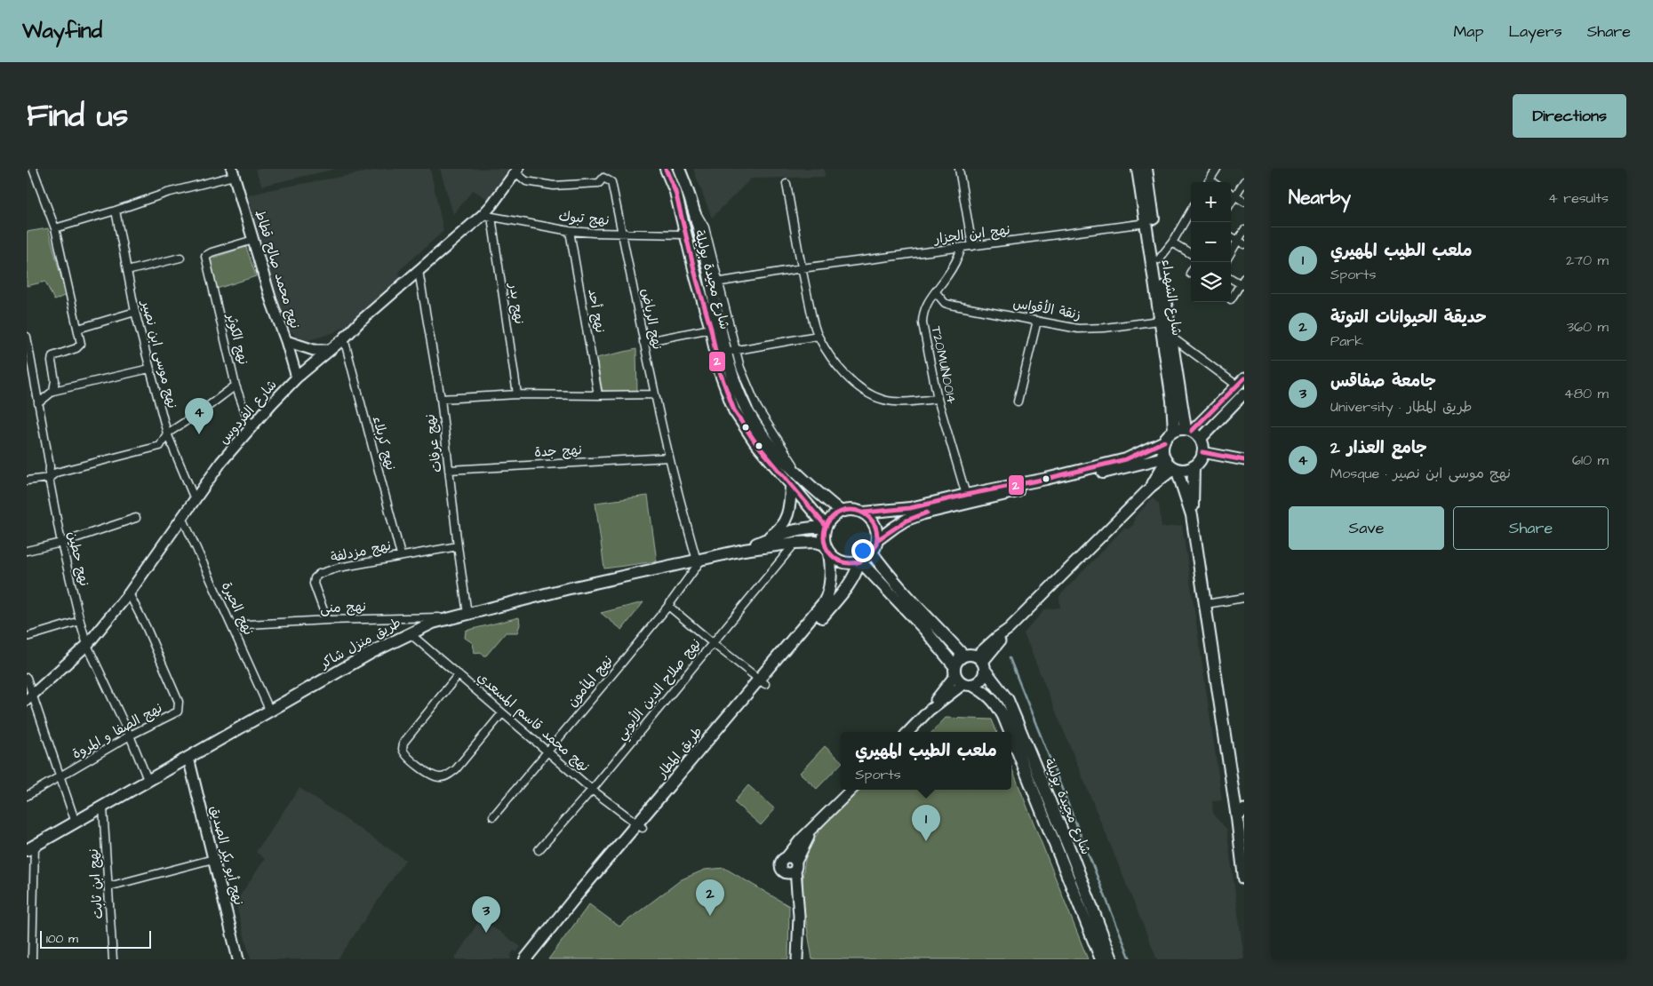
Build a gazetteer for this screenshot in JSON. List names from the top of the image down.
{
  "streets": {
    "main road": [
      "شارع مجيدة بوليلة",
      "شارع الشهداء",
      "طريق منزل شاكر",
      "طريق المطار"
    ],
    "street": [
      "نهج تبوك",
      "نهج ابن الجزار",
      "نهج محمد صالح قطاط",
      "نهج بدر",
      "زنقة الأقواس",
      "نهج أحد",
      "نهج الرياض",
      "نهج الكوثر",
      "نهج موسى ابن نصير",
      "T20MUN0014",
      "شارع الفردوس",
      "نهج كربلاء",
      "نهج عرفات",
      "نهج جدة",
      "نهج مزدلفة",
      "نهج حطين",
      "نهج منى",
      "نهج الحيرة",
      "نهج المأمون",
      "نهج صلاح الدين الأيوبي",
      "نهج محمد قاسم المسعدي",
      "نهج الصفا و المروة",
      "نهج أبو بكر الصديق",
      "نهج ابن ثابت"
    ]
  },
  "crossings": [
    ["نهج تبوك", "شارع مجيدة بوليلة"],
    ["نهج تبوك", "نهج بدر"],
    ["نهج تبوك", "نهج أحد"],
    ["نهج تبوك", "نهج الرياض"],
    ["نهج تبوك", "شارع الفردوس"],
    ["نهج ابن الجزار", "شارع مجيدة بوليلة"],
    ["نهج ابن الجزار", "شارع الشهداء"],
    ["نهج ابن الجزار", "T20MUN0014"],
    ["نهج محمد صالح قطاط", "نهج الكوثر"],
    ["نهج محمد صالح قطاط", "شارع الفردوس"],
    ["شارع مجيدة بوليلة", "طريق منزل شاكر"],
    ["شارع مجيدة بوليلة", "طريق المطار"],
    ["شارع الشهداء", "زنقة الأقواس"],
    ["نهج بدر", "شارع الفردوس"],
    ["زنقة الأقواس", "T20MUN0014"],
    ["نهج الرياض", "شارع الفردوس"],
    ["نهج الرياض", "نهج جدة"],
    ["نهج الرياض", "طريق منزل شاكر"],
    ["نهج الرياض", "نهج المأمون"],
    ["نهج الكوثر", "شارع الفردوس"],
    ["نهج موسى ابن نصير", "شارع الفردوس"],
    ["شارع الفردوس", "نهج كربلاء"],
    ["شارع الفردوس", "نهج عرفات"],
    ["شارع الفردوس", "نهج حطين"],
    ["شارع الفردوس", "نهج الحيرة"],
    ["شارع الفردوس", "نهج الصفا و المروة"],
    ["نهج كربلاء", "نهج مزدلفة"],
    ["نهج عرفات", "نهج جدة"],
    ["نهج عرفات", "نهج مزدلفة"],
    ["نهج عرفات", "طريق منزل شاكر"],
    ["نهج مزدلفة", "نهج منى"],
    ["نهج حطين", "طريق منزل شاكر"],
    ["نهج حطين", "نهج الصفا و المروة"],
    ["نهج منى", "نهج الحيرة"],
    ["نهج منى", "طريق منزل شاكر"],
    ["نهج الحيرة", "طريق منزل شاكر"],
    ["طريق منزل شاكر", "نهج المأمون"],
    ["طريق منزل شاكر", "نهج صلاح الدين الأيوبي"],
    ["طريق منزل شاكر", "نهج محمد قاسم المسعدي"],
    ["طريق منزل شاكر", "طريق المطار"],
    ["طريق منزل شاكر", "نهج أبو بكر الصديق"],
    ["طريق منزل شاكر", "نهج ابن ثابت"],
    ["نهج المأمون", "نهج محمد قاسم المسعدي"],
    ["نهج صلاح الدين الأيوبي", "نهج محمد قاسم المسعدي"],
    ["نهج محمد قاسم المسعدي", "طريق المطار"]
  ],
  "lines": ["transit line 2"],
  "scale_bar": "100 m",
  "page": {
    "header": "Wayfind",
    "nav": ["Map", "Layers", "Share"],
    "title": "Find us",
    "buttons": [
      "Directions",
      ["Save", "Share"]
    ],
    "heading": ["Nearby", "4 results"],
    "map_buttons": ["+", "−"],
    "list": [
      {
        "mark": "1",
        "name": "ملعب الطيب المهيري",
        "note": "Sports",
        "value": "270 m"
      },
      {
        "mark": "2",
        "name": "حديقة الحيوانات التوتة",
        "note": "Park",
        "value": "360 m"
      },
      {
        "mark": "3",
        "name": "جامعة صفاقس",
        "note": "University · طريق المطار",
        "value": "480 m"
      },
      {
        "mark": "4",
        "name": "جامع العذار 2",
        "note": "Mosque · نهج موسى ابن نصير",
        "value": "610 m"
      }
    ],
    "pins": [
      "4",
      "1",
      "2",
      "3"
    ],
    "popup": ["ملعب الطيب المهيري", "Sports"],
    "scale": "100 m"
  }
}
